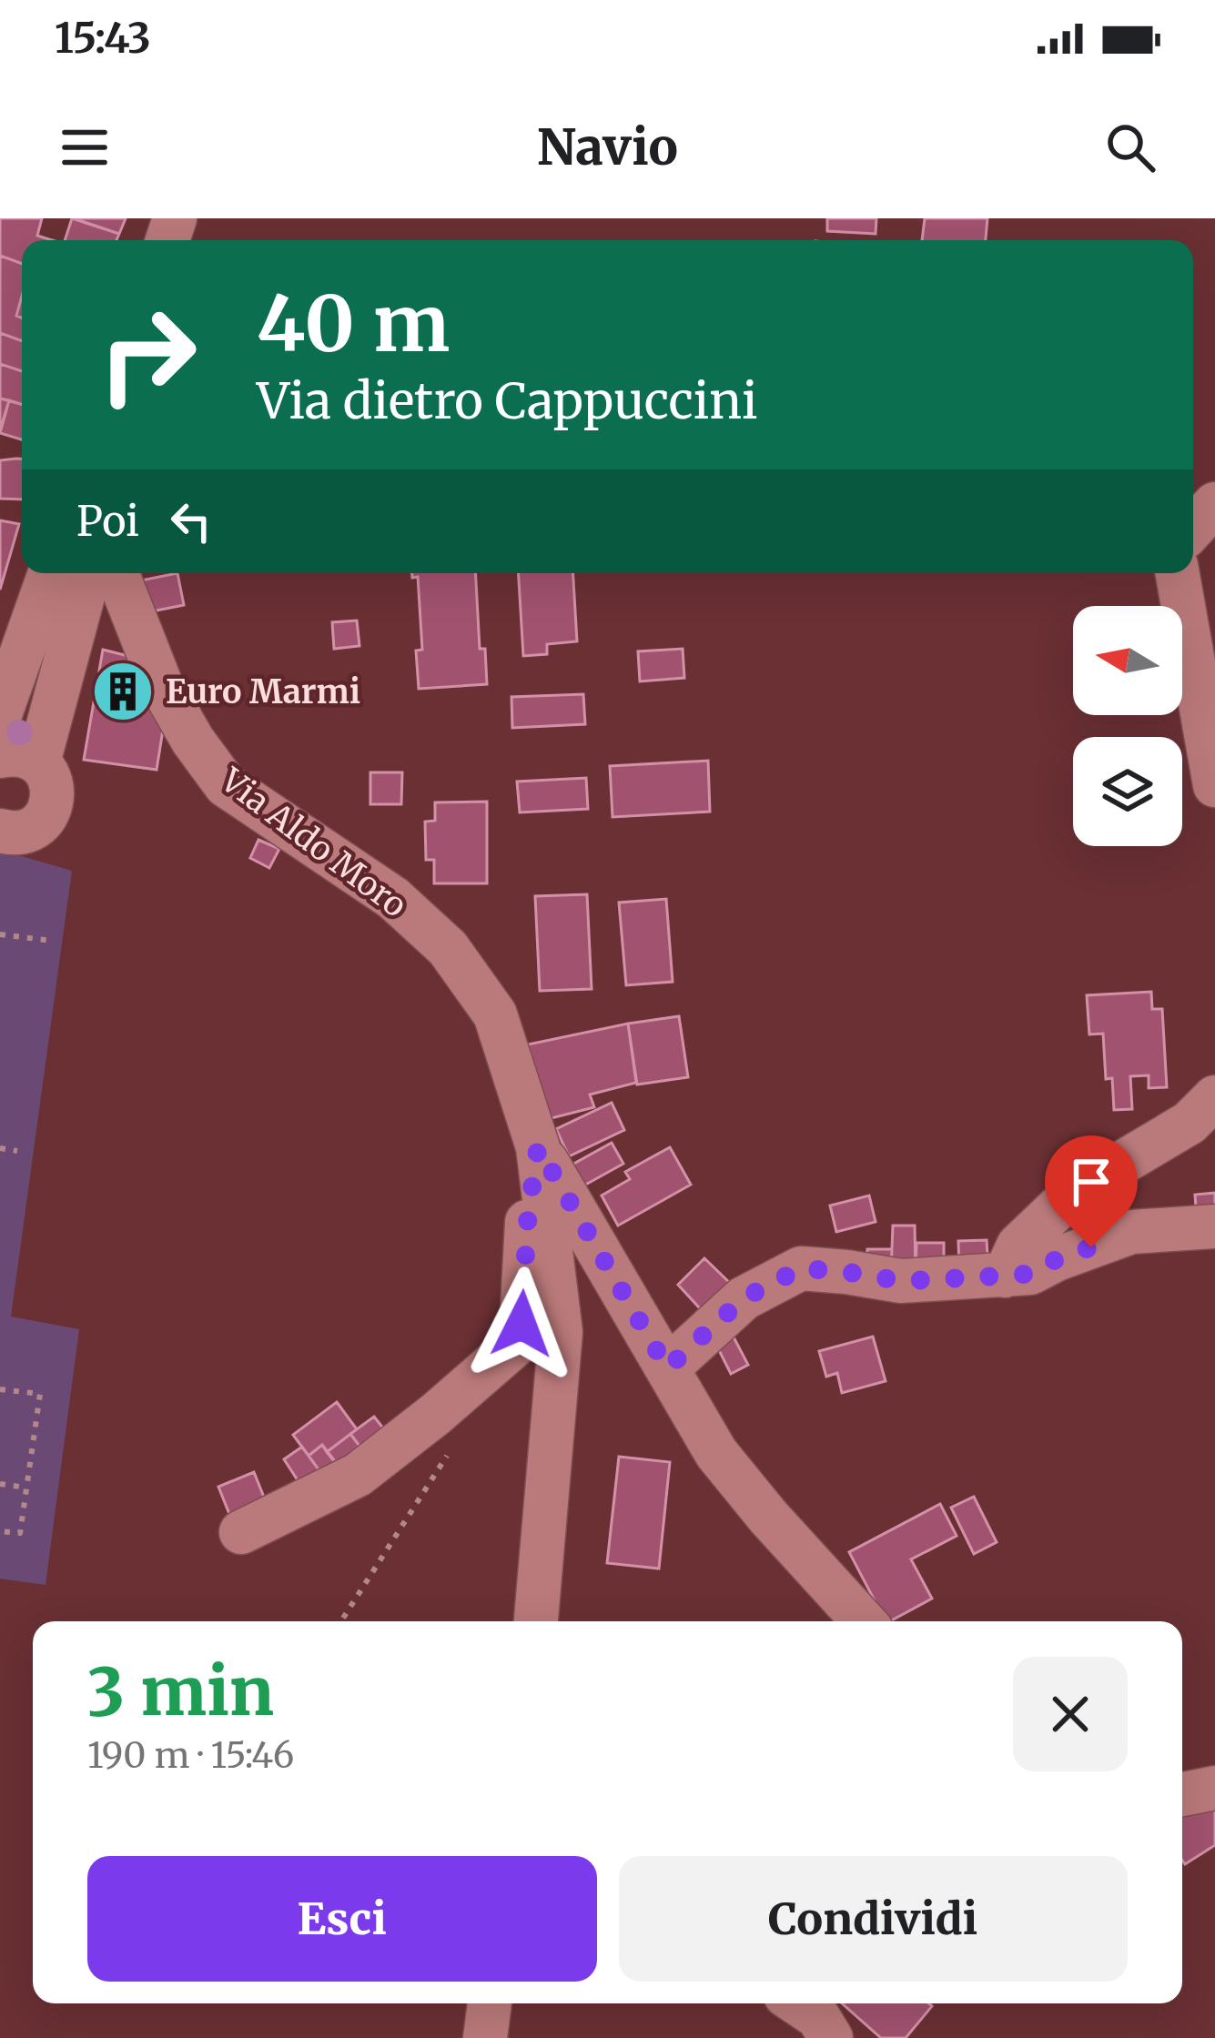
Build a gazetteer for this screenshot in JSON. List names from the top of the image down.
{
  "streets": {
    "street": ["Via Aldo Moro"]
  },
  "places": {
    "building": ["Euro Marmi"]
  },
  "north": "left",
  "page": {
    "status": "15:43",
    "header": "Navio",
    "turn": ["40 m", "Via dietro Cappuccini"],
    "then": "Poi",
    "heading": ["3 min", "190 m · 15:46"],
    "buttons": ["Esci", "Condividi"]
  }
}
